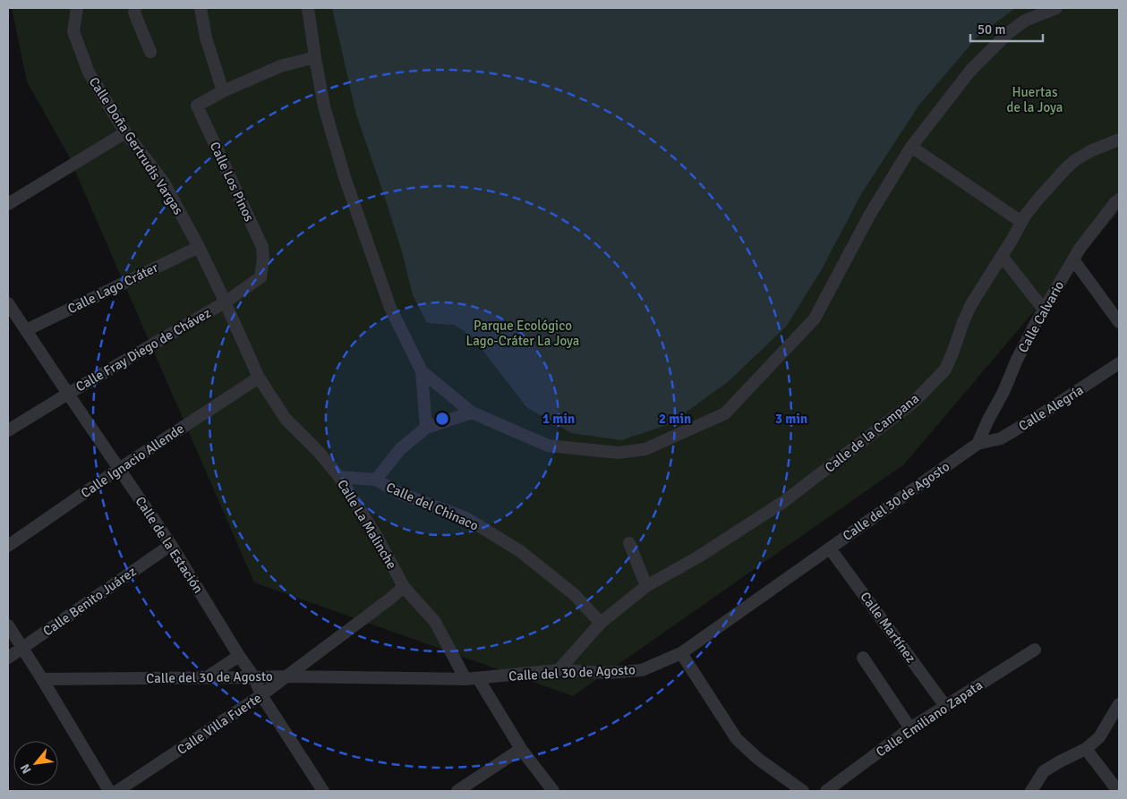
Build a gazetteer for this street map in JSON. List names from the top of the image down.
{
  "streets": {
    "street": [
      "Calle Doña Gertrudis Vargas",
      "Calle Los Pinos",
      "Calle Lago Cráter",
      "Calle Calvario",
      "Calle Fray Diego de Chávez",
      "Calle Alegría",
      "Calle de la Campana",
      "Calle Ignacio Allende",
      "Calle del 30 de Agosto",
      "Calle del Chinaco",
      "Calle La Malinche",
      "Calle de la Estación",
      "Calle Benito Juárez",
      "Calle Martínez",
      "Calle Emiliano Zapata",
      "Calle Villa Fuerte"
    ]
  },
  "crossings": [
    ["Calle Doña Gertrudis Vargas", "Calle Lago Cráter"],
    ["Calle Doña Gertrudis Vargas", "Calle Fray Diego de Chávez"],
    ["Calle Doña Gertrudis Vargas", "Calle Ignacio Allende"],
    ["Calle Doña Gertrudis Vargas", "Calle La Malinche"],
    ["Calle Los Pinos", "Calle Fray Diego de Chávez"],
    ["Calle Lago Cráter", "Calle de la Estación"],
    ["Calle Calvario", "Calle Alegría"],
    ["Calle Calvario", "Calle del 30 de Agosto"],
    ["Calle Fray Diego de Chávez", "Calle de la Estación"],
    ["Calle Alegría", "Calle del 30 de Agosto"],
    ["Calle de la Campana", "Calle del 30 de Agosto"],
    ["Calle de la Campana", "Calle del Chinaco"],
    ["Calle Ignacio Allende", "Calle La Malinche"],
    ["Calle Ignacio Allende", "Calle de la Estación"],
    ["Calle del 30 de Agosto", "Calle La Malinche"],
    ["Calle del 30 de Agosto", "Calle de la Estación"],
    ["Calle del 30 de Agosto", "Calle Martínez"],
    ["Calle del 30 de Agosto", "Calle Villa Fuerte"],
    ["Calle del Chinaco", "Calle La Malinche"],
    ["Calle La Malinche", "Calle Villa Fuerte"],
    ["Calle de la Estación", "Calle Benito Juárez"],
    ["Calle de la Estación", "Calle Villa Fuerte"],
    ["Calle Martínez", "Calle Emiliano Zapata"]
  ],
  "parks": ["Huertas de la Joya", "Parque Ecológico Lago-Cráter La Joya"],
  "scale_bar": "50 m",
  "north": "bottom left",
  "rings": ["1 min", "2 min", "3 min"]
}
